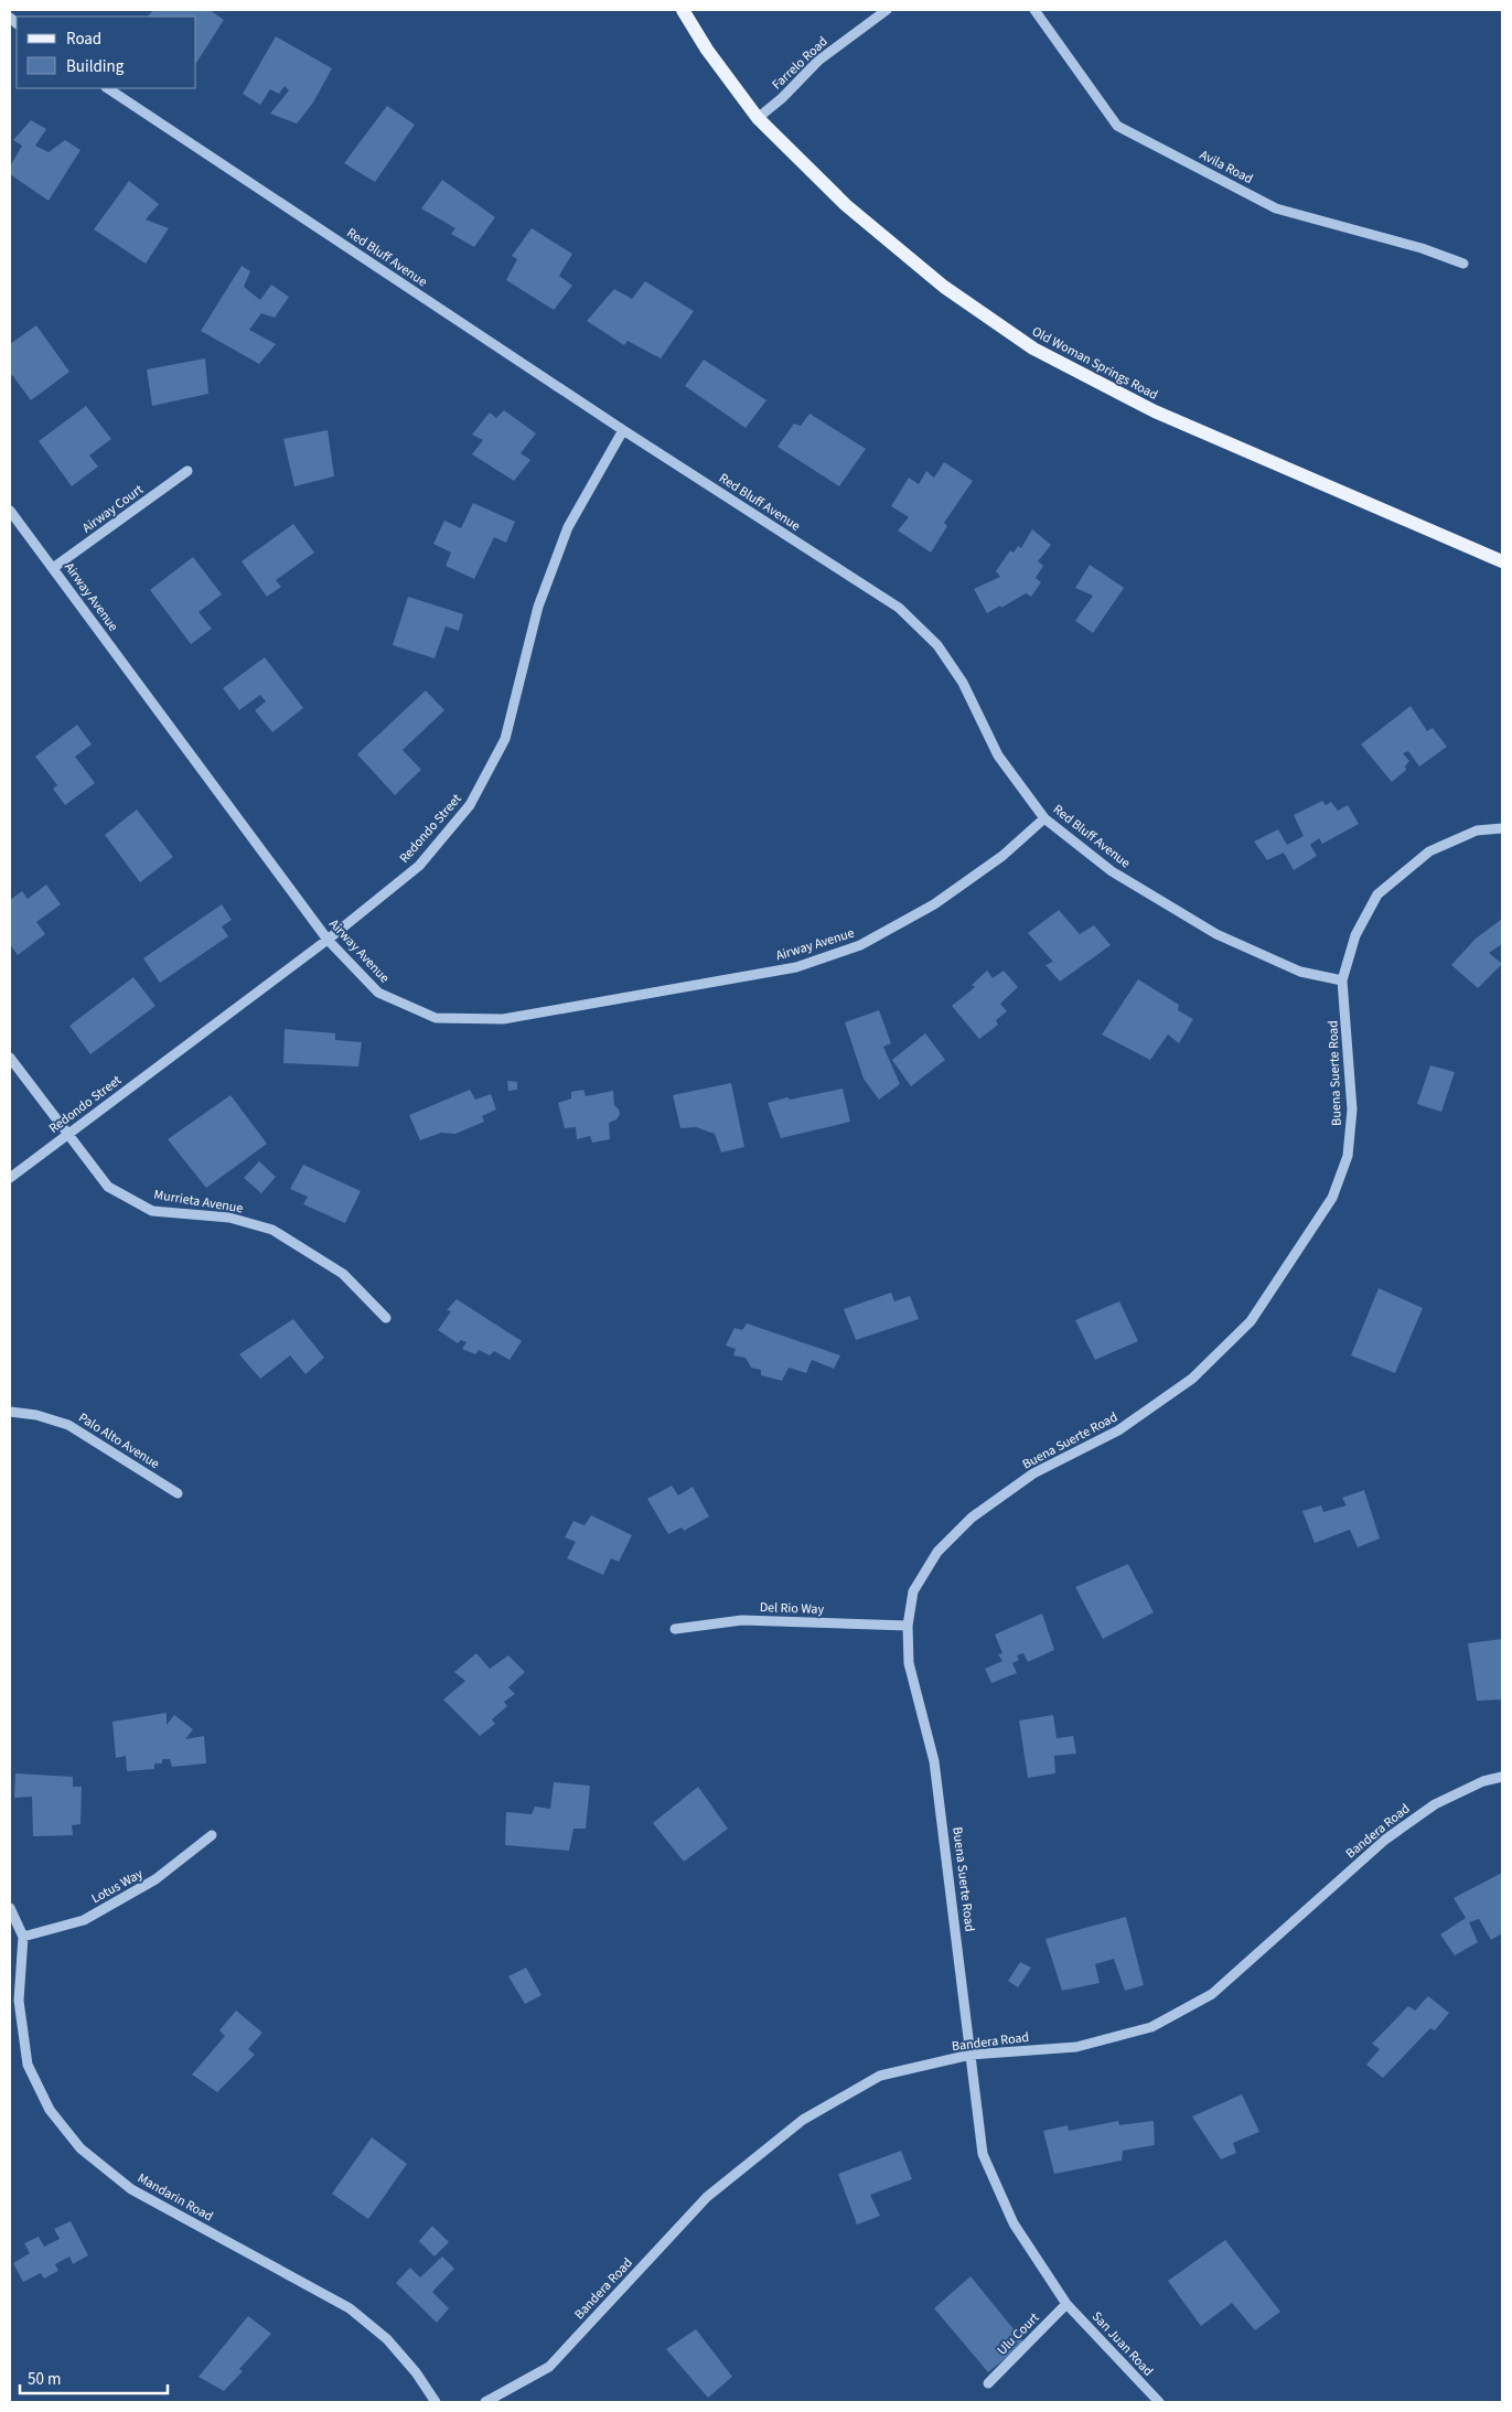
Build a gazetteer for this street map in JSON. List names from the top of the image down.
{
  "streets": {
    "main road": ["Old Woman Springs Road"],
    "street": [
      "Farrelo Road",
      "Avila Road",
      "Red Bluff Avenue",
      "Airway Court",
      "Airway Avenue",
      "Redondo Street",
      "Buena Suerte Road",
      "Murrieta Avenue",
      "Palo Alto Avenue",
      "Del Rio Way",
      "Bandera Road",
      "Lotus Way",
      "Mandarin Road",
      "Ulu Court",
      "San Juan Road"
    ]
  },
  "crossings": [
    ["Farrelo Road", "Old Woman Springs Road"],
    ["Red Bluff Avenue", "Airway Avenue"],
    ["Red Bluff Avenue", "Redondo Street"],
    ["Red Bluff Avenue", "Buena Suerte Road"],
    ["Airway Court", "Airway Avenue"],
    ["Airway Avenue", "Redondo Street"],
    ["Redondo Street", "Murrieta Avenue"],
    ["Buena Suerte Road", "Del Rio Way"],
    ["Buena Suerte Road", "Bandera Road"],
    ["Buena Suerte Road", "Ulu Court"],
    ["Buena Suerte Road", "San Juan Road"],
    ["Lotus Way", "Mandarin Road"],
    ["Ulu Court", "San Juan Road"]
  ],
  "legend": ["Road", "Building"],
  "scale_bar": "50 m"
}
